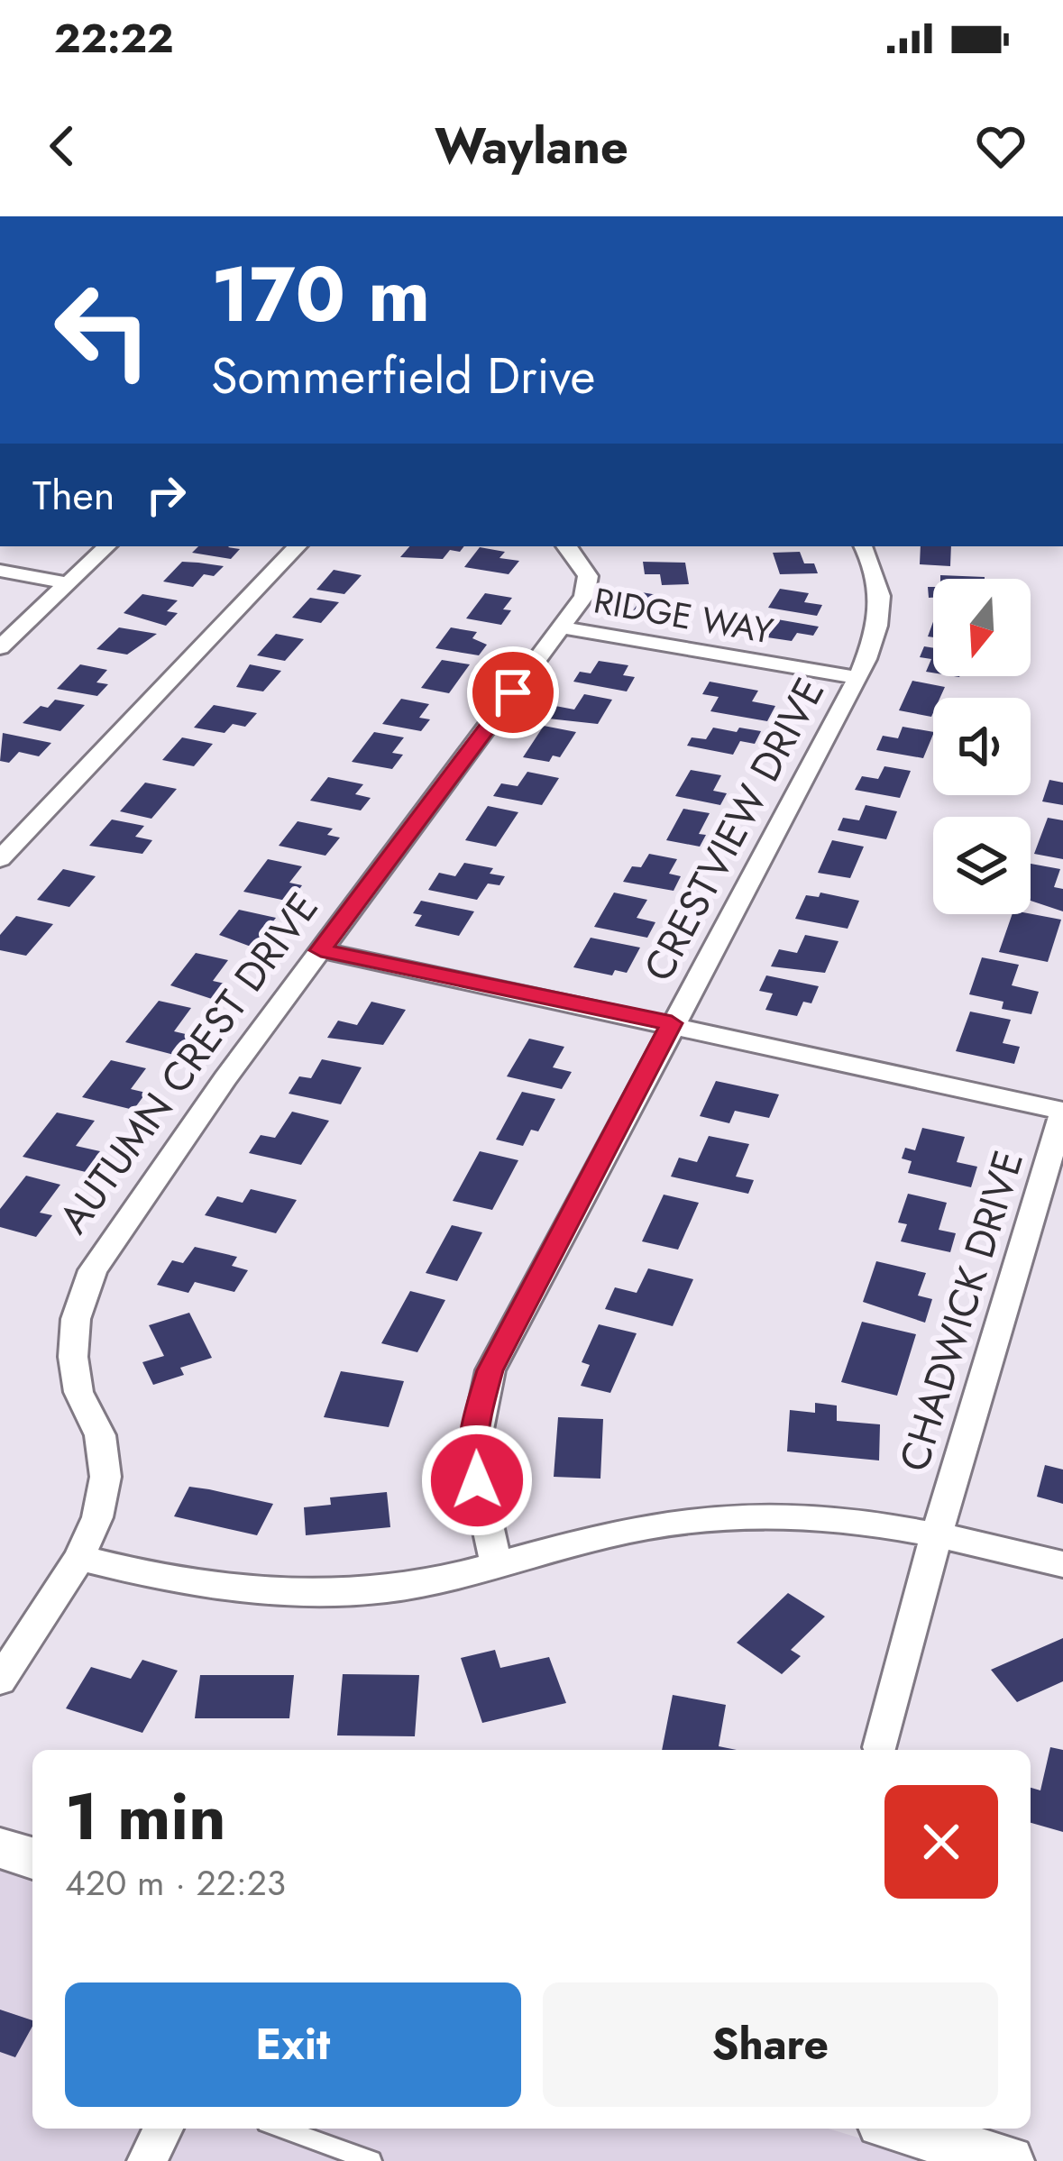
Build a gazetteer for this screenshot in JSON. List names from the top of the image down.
{
  "streets": {
    "street": [
      "RIDGE WAY",
      "CRESTVIEW DRIVE",
      "AUTUMN CREST DRIVE",
      "CHADWICK DRIVE"
    ]
  },
  "crossings": [
    ["RIDGE WAY", "CRESTVIEW DRIVE"],
    ["RIDGE WAY", "AUTUMN CREST DRIVE"]
  ],
  "north": "bottom",
  "page": {
    "status": "22:22",
    "header": "Waylane",
    "turn": ["170 m", "Sommerfield Drive"],
    "then": "Then",
    "heading": ["1 min", "420 m · 22:23"],
    "buttons": ["Exit", "Share"]
  }
}
